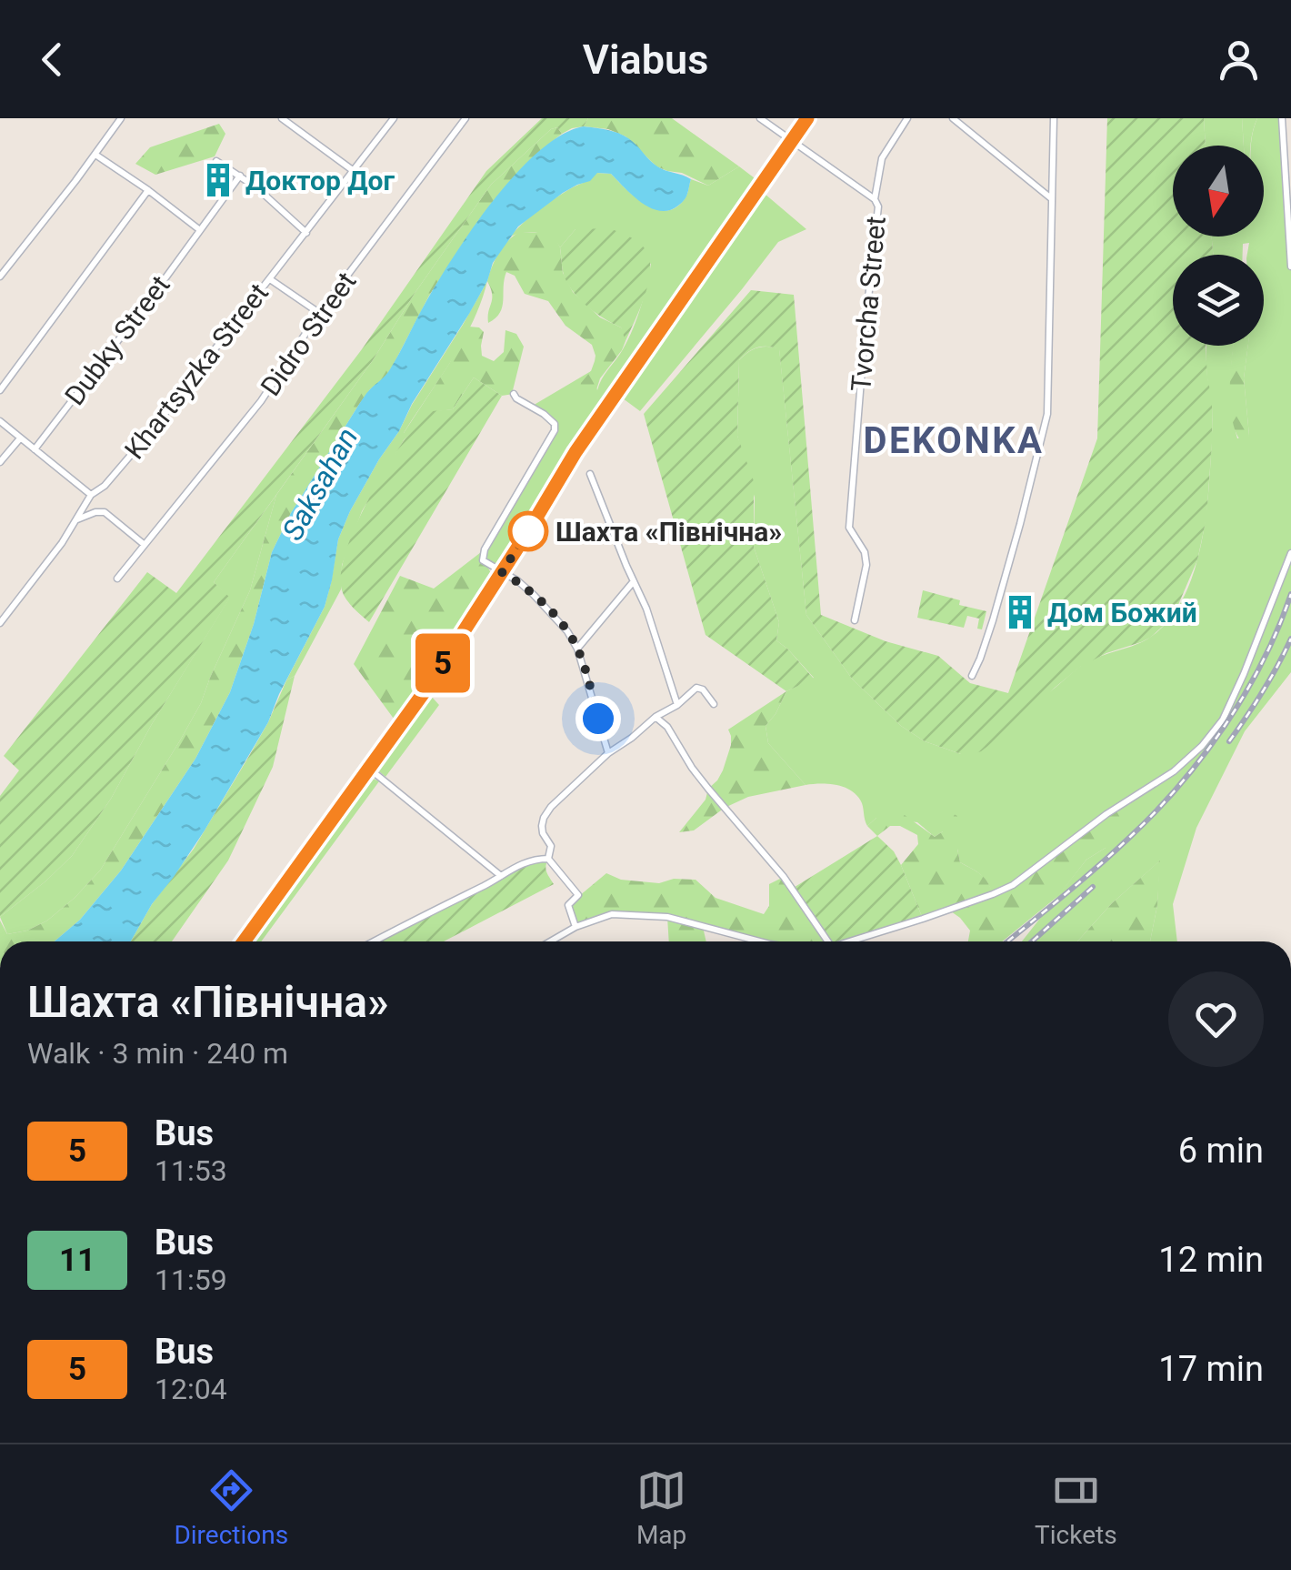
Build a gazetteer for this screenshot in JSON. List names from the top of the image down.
{
  "streets": {
    "street": [
      "Tvorcha Street",
      "Didro Street",
      "Dubky Street",
      "Khartsyzka Street"
    ]
  },
  "districts": ["DEKONKA"],
  "water": ["Saksahan"],
  "places": {
    "building": ["Доктор Дог", "Дом Божий"],
    "other": ["Шахта «Північна»"]
  },
  "lines": ["bus line 5"],
  "north": "bottom",
  "page": {
    "header": "Viabus",
    "on_map": "5",
    "heading": ["Шахта «Північна»", "Walk · 3 min · 240 m"],
    "list": [
      {
        "mark": "5",
        "name": "Bus",
        "note": "11:53",
        "value": "6 min"
      },
      {
        "mark": "11",
        "name": "Bus",
        "note": "11:59",
        "value": "12 min"
      },
      {
        "mark": "5",
        "name": "Bus",
        "note": "12:04",
        "value": "17 min"
      }
    ],
    "tabs": ["Directions", "Map", "Tickets"]
  }
}
